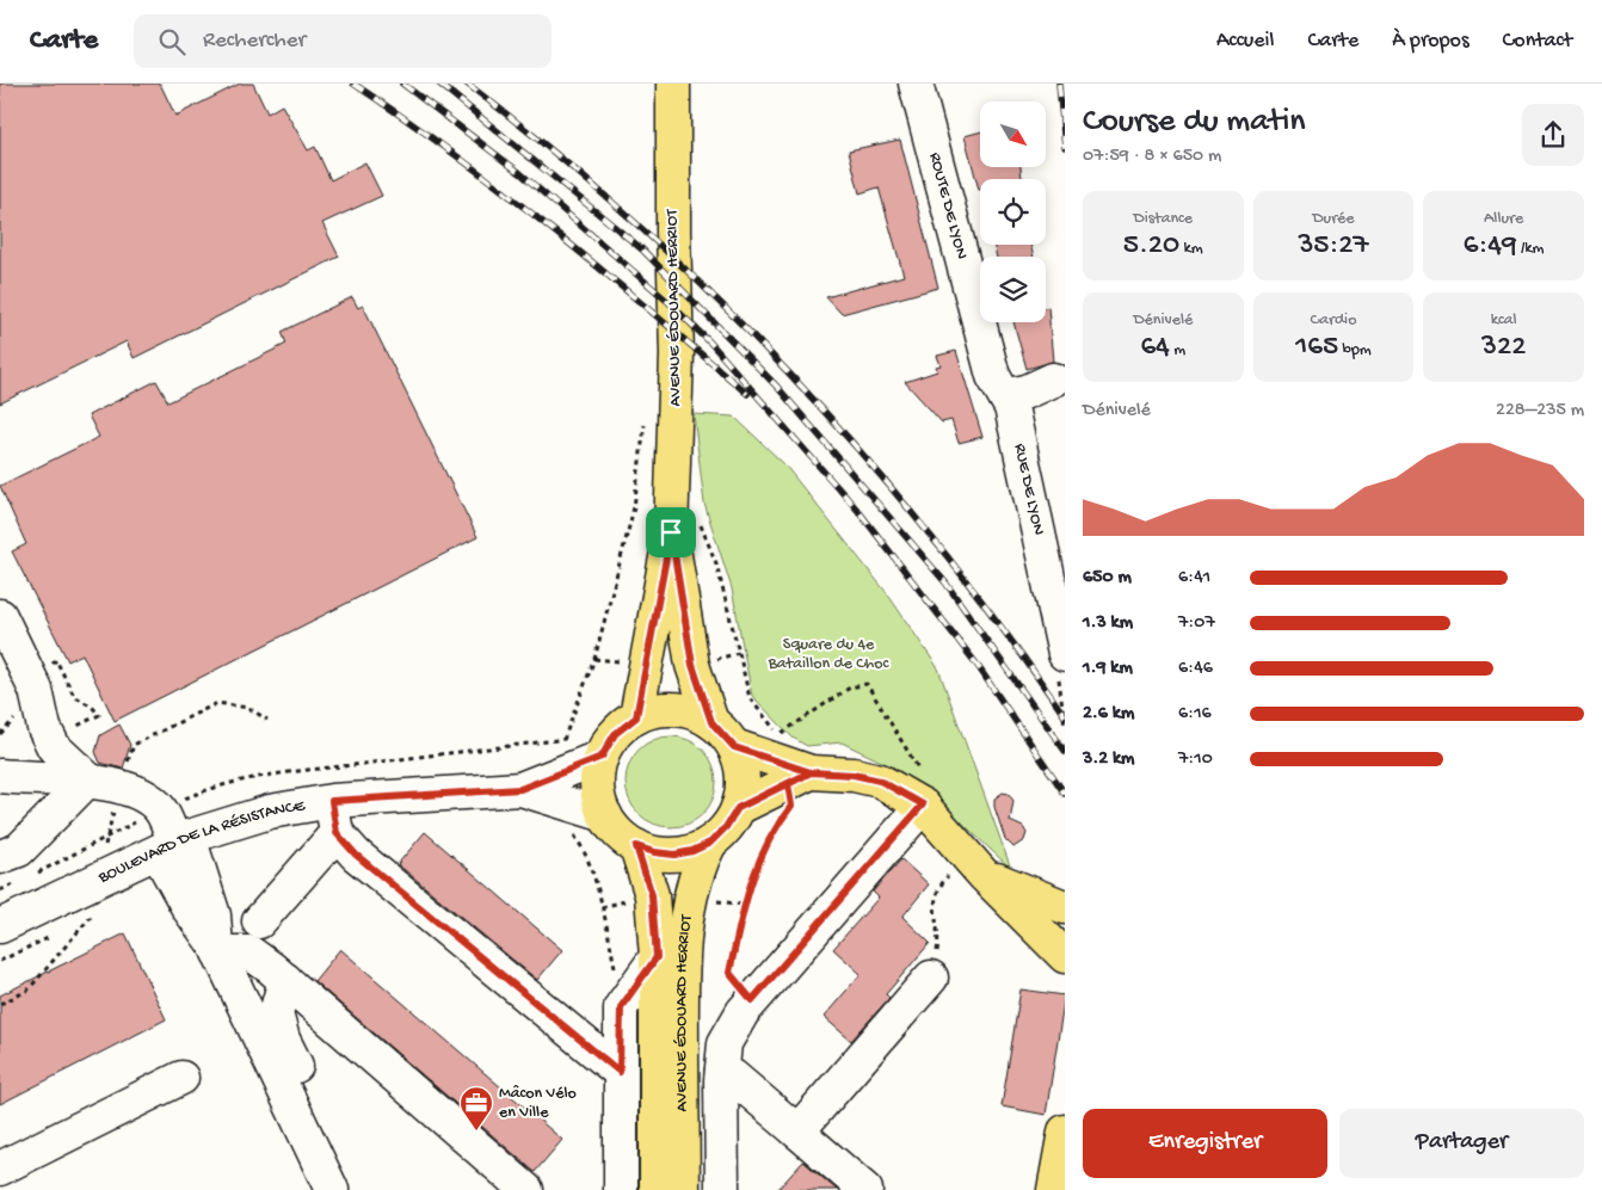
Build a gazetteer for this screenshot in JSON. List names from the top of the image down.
{
  "streets": {
    "main road": ["AVENUE ÉDOUARD HERRIOT"],
    "street": ["ROUTE DE LYON", "RUE DE LYON", "BOULEVARD DE LA RÉSISTANCE"]
  },
  "crossings": [
    ["ROUTE DE LYON", "RUE DE LYON"],
    ["AVENUE ÉDOUARD HERRIOT", "BOULEVARD DE LA RÉSISTANCE"]
  ],
  "parks": ["Square du 4e Bataillon de Choc"],
  "places": {
    "office": ["Mâcon Vélo en Ville"]
  },
  "north": "bottom right",
  "page": {
    "header": "Carte",
    "search": "Rechercher",
    "nav": [
      "Accueil",
      "Carte",
      "À propos",
      "Contact"
    ],
    "heading": ["Course du matin", "07:59 · 8 × 650 m"],
    "stats": [
      ["Distance", "5.20 km"],
      ["Durée", "35:27"],
      ["Allure", "6:49 /km"],
      ["Dénivelé", "64 m"],
      ["Cardio", "165 bpm"],
      ["kcal", "322"]
    ],
    "chart": ["Dénivelé", "228–235 m"],
    "list": [
      {
        "name": "650 m",
        "note": "6:41"
      },
      {
        "name": "1.3 km",
        "note": "7:07"
      },
      {
        "name": "1.9 km",
        "note": "6:46"
      },
      {
        "name": "2.6 km",
        "note": "6:16"
      },
      {
        "name": "3.2 km",
        "note": "7:10"
      }
    ],
    "buttons": ["Enregistrer", "Partager"]
  }
}
